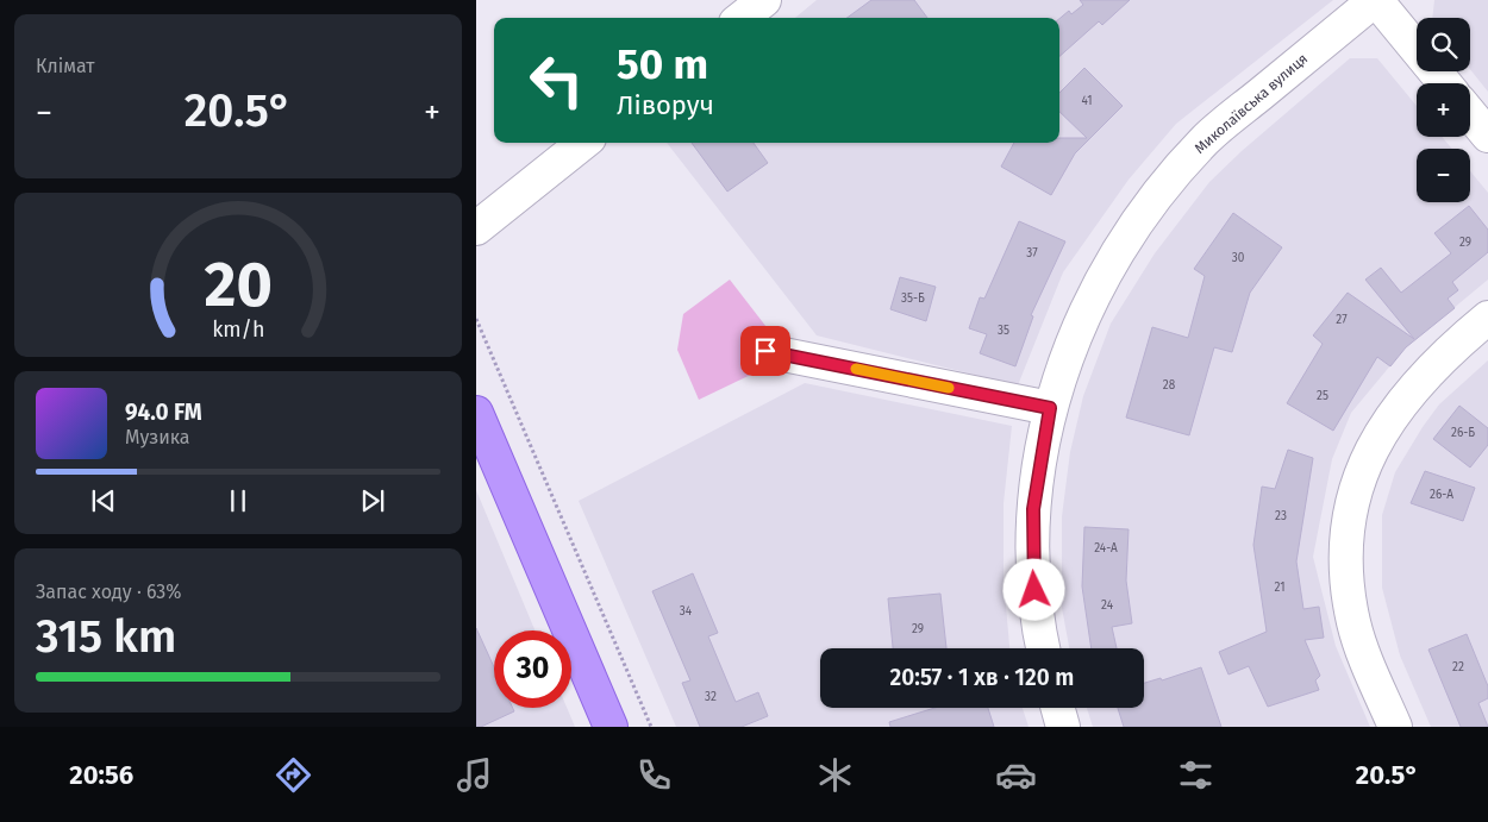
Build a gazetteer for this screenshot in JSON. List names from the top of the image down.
{
  "streets": {
    "street": ["Миколаївська вулиця"]
  },
  "house_numbers": [
    "41",
    "29",
    "37",
    "30",
    "35-Б",
    "27",
    "35",
    "28",
    "25",
    "26-Б",
    "26-А",
    "23",
    "24-А",
    "21",
    "24",
    "34",
    "29",
    "22",
    "32"
  ],
  "page": {
    "tile": [
      "Клімат",
      ["Запас ходу · 63%", "315 km"]
    ],
    "map_buttons": ["+", "−"],
    "turn": ["50 m", "Ліворуч"],
    "heat": ["−", "20.5°", "+"],
    "song": ["94.0 FM", "Музика"],
    "limit": "30",
    "trip": "20:57 · 1 хв · 120 m",
    "tabs": ["20:56", "20.5°"],
    "gauge": ["20", "km/h"]
  }
}
